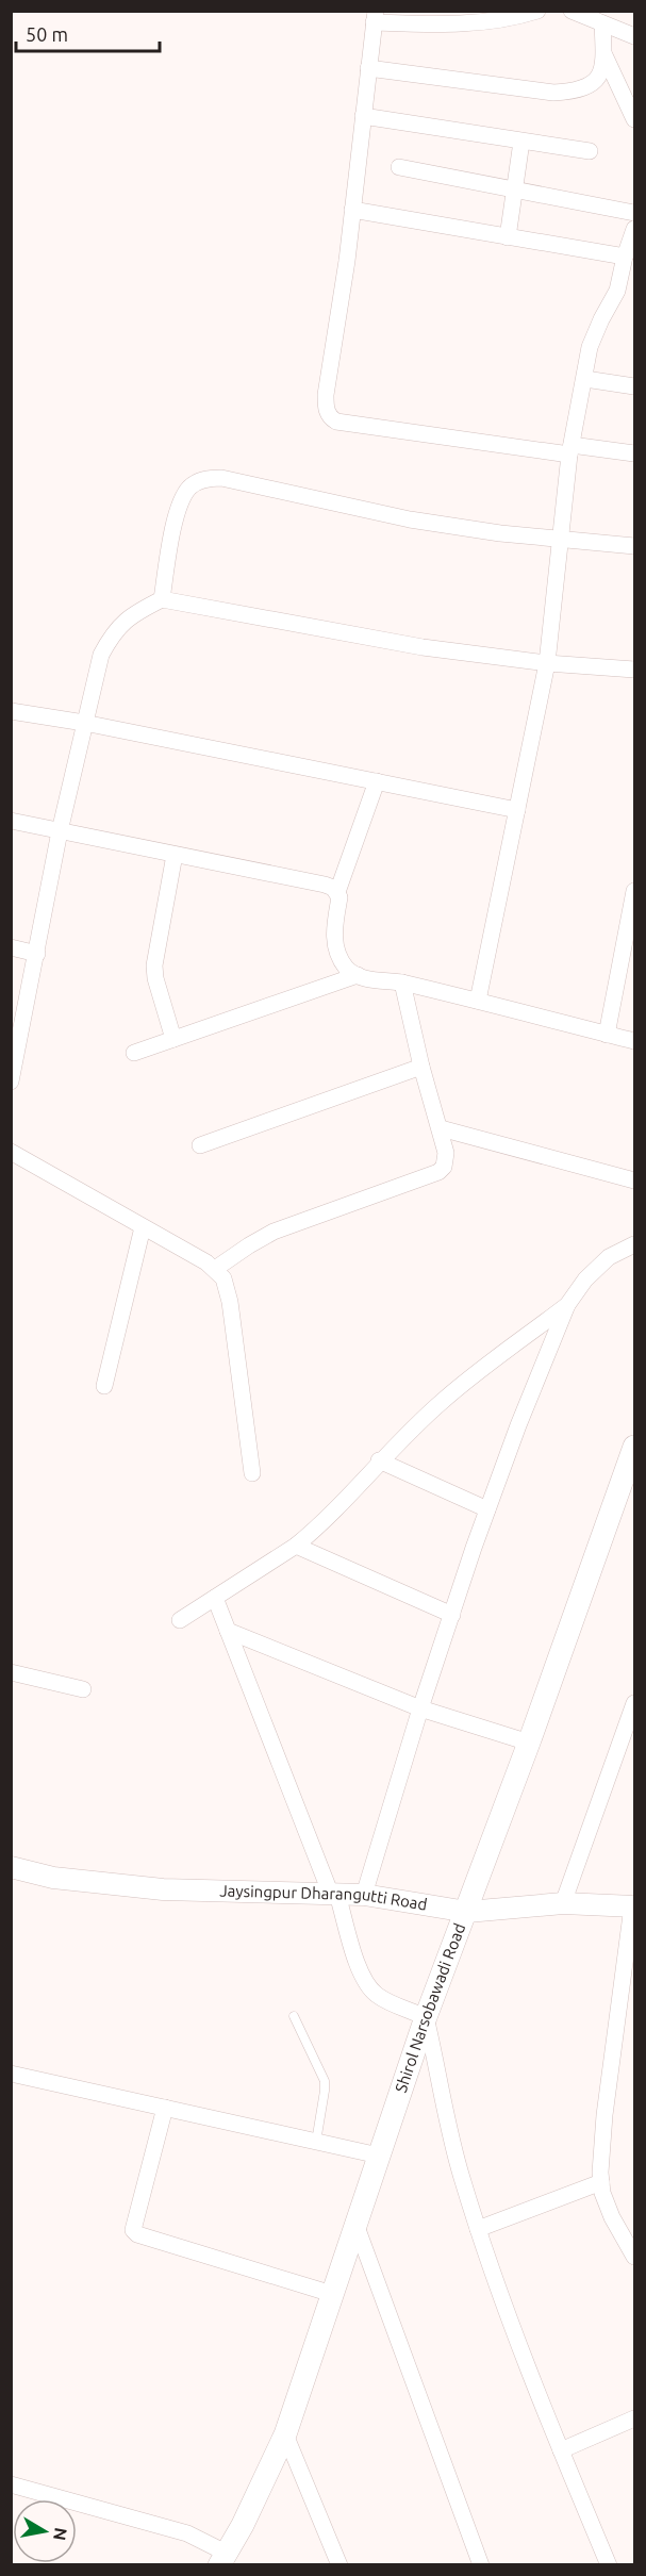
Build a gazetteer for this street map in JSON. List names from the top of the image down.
{
  "streets": {
    "main road": ["Shirol Narsobawadi Road"],
    "street": ["Jaysingpur Dharangutti Road"]
  },
  "crossings": [
    ["Jaysingpur Dharangutti Road", "Shirol Narsobawadi Road"]
  ],
  "scale_bar": "50 m",
  "north": "right"
}
